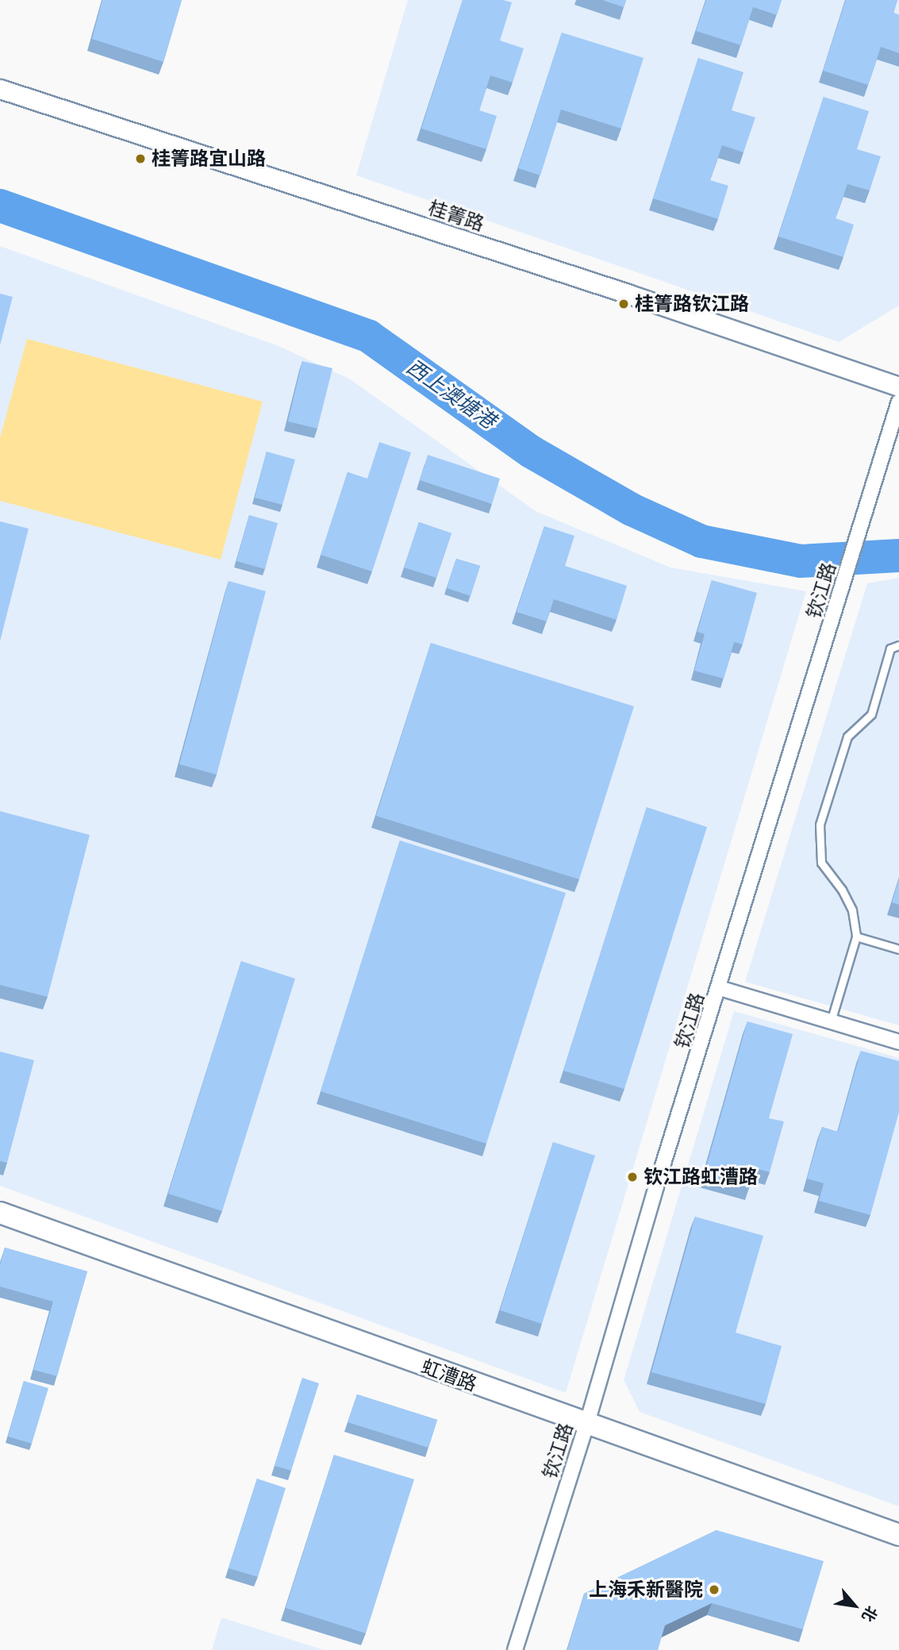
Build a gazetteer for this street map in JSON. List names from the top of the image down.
{
  "streets": {
    "main road": ["虹漕路"],
    "street": ["桂箐路", "钦江路"]
  },
  "crossings": [
    ["钦江路", "虹漕路"]
  ],
  "water": ["西上澳塘港"],
  "places": [
    "桂箐路宜山路",
    "桂箐路钦江路",
    "钦江路虹漕路",
    "上海禾新醫院"
  ],
  "north": "bottom right"
}
